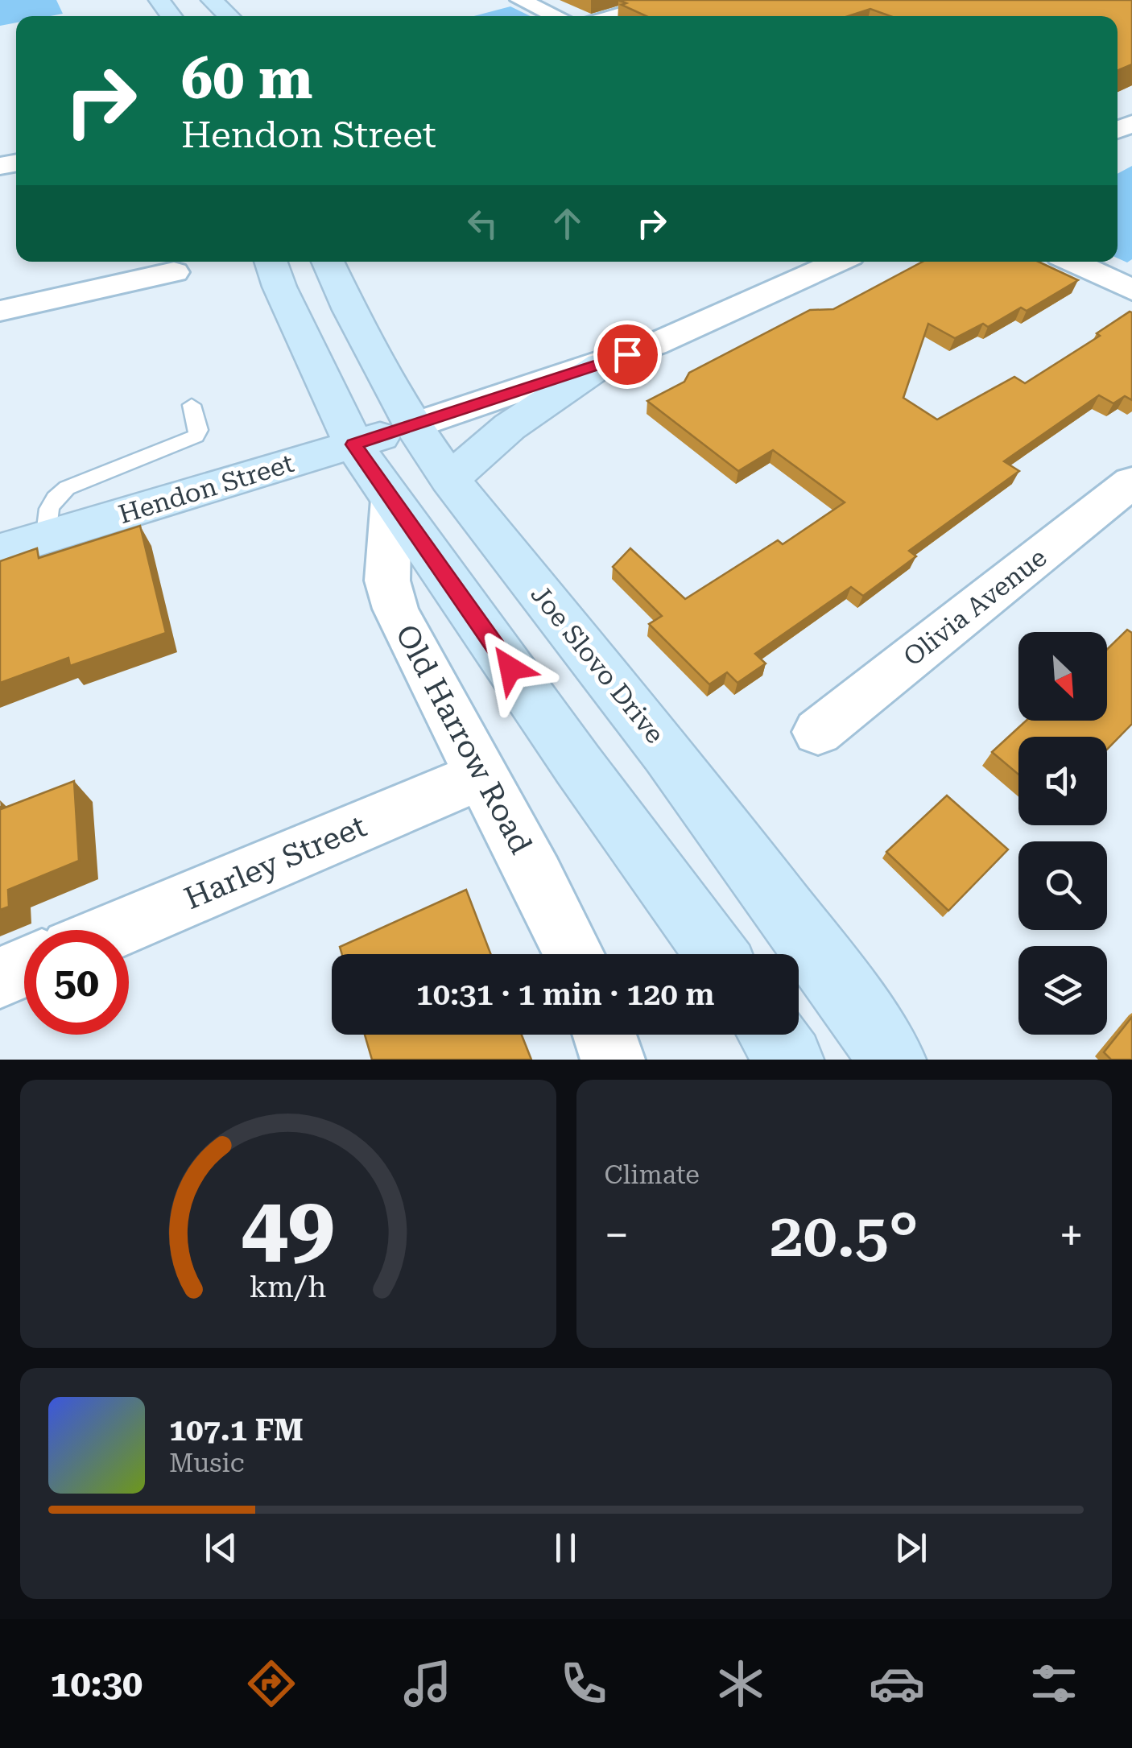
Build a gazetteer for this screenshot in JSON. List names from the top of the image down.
{
  "streets": {
    "main road": ["Hendon Street", "Joe Slovo Drive"],
    "street": ["Olivia Avenue", "Old Harrow Road", "Harley Street"]
  },
  "crossings": [
    ["Hendon Street", "Joe Slovo Drive"],
    ["Old Harrow Road", "Harley Street"]
  ],
  "north": "bottom right",
  "page": {
    "turn": ["60 m", "Hendon Street"],
    "limit": "50",
    "trip": "10:31 · 1 min · 120 m",
    "tile": "Climate",
    "heat": ["−", "20.5°", "+"],
    "song": ["107.1 FM", "Music"],
    "tabs": "10:30",
    "gauge": ["49", "km/h"]
  }
}
